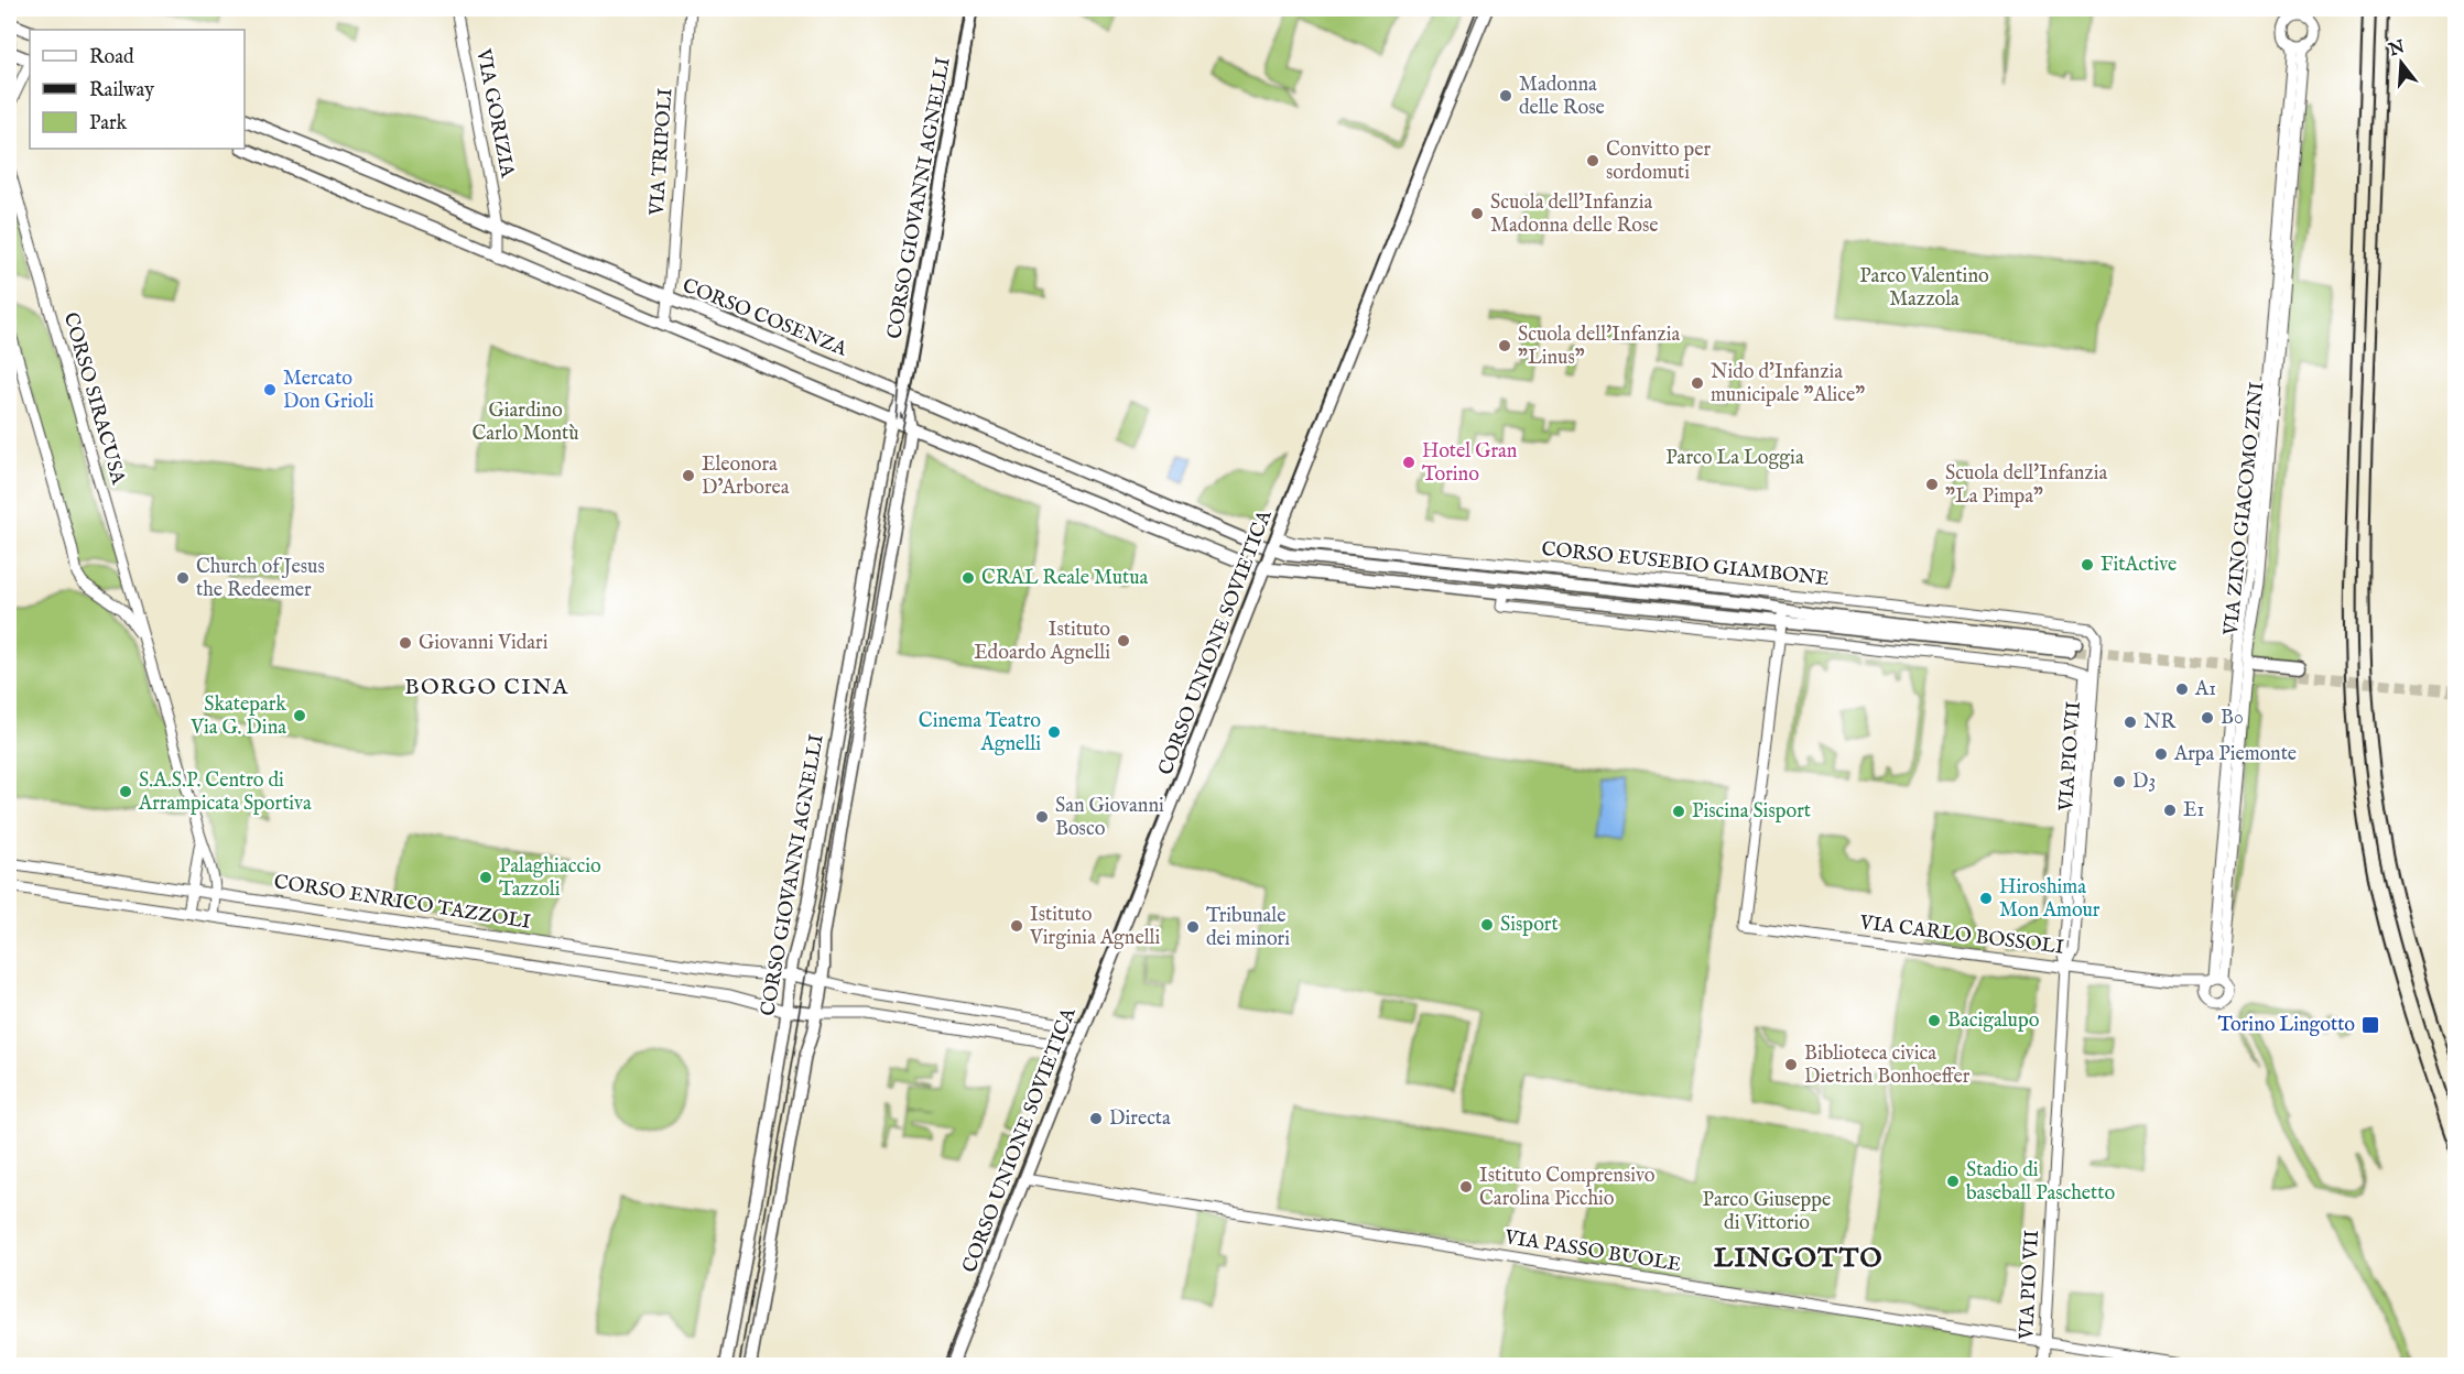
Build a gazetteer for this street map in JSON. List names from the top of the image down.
{
  "streets": {
    "main road": [
      "CORSO GIOVANNI AGNELLI",
      "CORSO COSENZA",
      "CORSO EUSEBIO GIAMBONE",
      "CORSO UNIONE SOVIETICA"
    ],
    "street": [
      "VIA GORIZIA",
      "VIA TRIPOLI",
      "CORSO SIRACUSA",
      "VIA ZINO GIACOMO ZINI",
      "VIA PIO VII",
      "CORSO ENRICO TAZZOLI",
      "VIA CARLO BOSSOLI",
      "VIA PASSO BUOLE"
    ]
  },
  "crossings": [
    ["VIA GORIZIA", "CORSO COSENZA"],
    ["VIA TRIPOLI", "CORSO COSENZA"],
    ["CORSO GIOVANNI AGNELLI", "CORSO COSENZA"],
    ["CORSO GIOVANNI AGNELLI", "CORSO EUSEBIO GIAMBONE"],
    ["CORSO GIOVANNI AGNELLI", "CORSO ENRICO TAZZOLI"],
    ["CORSO COSENZA", "CORSO EUSEBIO GIAMBONE"],
    ["CORSO COSENZA", "CORSO UNIONE SOVIETICA"],
    ["CORSO SIRACUSA", "CORSO ENRICO TAZZOLI"],
    ["VIA ZINO GIACOMO ZINI", "VIA CARLO BOSSOLI"],
    ["CORSO EUSEBIO GIAMBONE", "CORSO UNIONE SOVIETICA"],
    ["CORSO EUSEBIO GIAMBONE", "VIA PIO VII"],
    ["CORSO UNIONE SOVIETICA", "VIA PASSO BUOLE"],
    ["VIA PIO VII", "VIA CARLO BOSSOLI"],
    ["VIA PIO VII", "VIA PASSO BUOLE"]
  ],
  "districts": ["BORGO CINA", "LINGOTTO"],
  "parks": [
    "Parco Valentino Mazzola",
    "Giardino Carlo Montù",
    "Parco La Loggia",
    "Parco Giuseppe di Vittorio"
  ],
  "places": {
    "other": [
      "Madonna delle Rose",
      "Convitto per sordomuti",
      "Scuola dell'Infanzia Madonna delle Rose",
      "Scuola dell'Infanzia \"Linus\"",
      "Nido d'Infanzia municipale \"Alice\"",
      "Mercato Don Grioli",
      "Hotel Gran Torino",
      "Eleonora D’Arborea",
      "Scuola dell'Infanzia \"La Pimpa\"",
      "FitActive",
      "Church of Jesus the Redeemer",
      "CRAL Reale Mutua",
      "Istituto Edoardo Agnelli",
      "Giovanni Vidari",
      "A1",
      "Skatepark Via G. Dina",
      "B0",
      "NR",
      "Cinema Teatro Agnelli",
      "Arpa Piemonte",
      "D3",
      "S.A.S.P. Centro di Arrampicata Sportiva",
      "E1",
      "Piscina Sisport",
      "San Giovanni Bosco",
      "Palaghiaccio Tazzoli",
      "Hiroshima Mon Amour",
      "Sisport",
      "Istituto Virginia Agnelli",
      "Tribunale dei minori",
      "Bacigalupo",
      "Biblioteca civica Dietrich Bonhoeffer",
      "Directa",
      "Stadio di baseball Paschetto",
      "Istituto Comprensivo Carolina Picchio"
    ],
    "transit": ["Torino Lingotto"]
  },
  "legend": ["Road", "Railway", "Park"],
  "north": "top"
}
